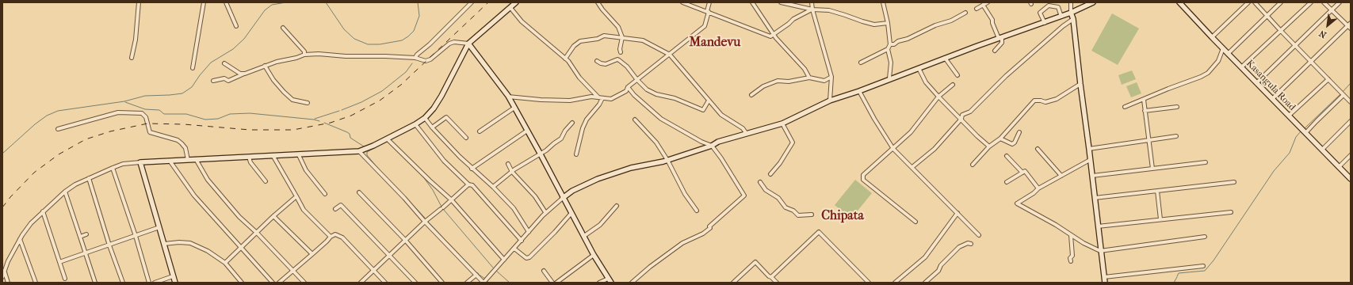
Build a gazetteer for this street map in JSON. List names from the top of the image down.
{
  "streets": {
    "street": ["Kasangula Road"]
  },
  "districts": ["Mandevu", "Chipata"],
  "north": "bottom left"
}
